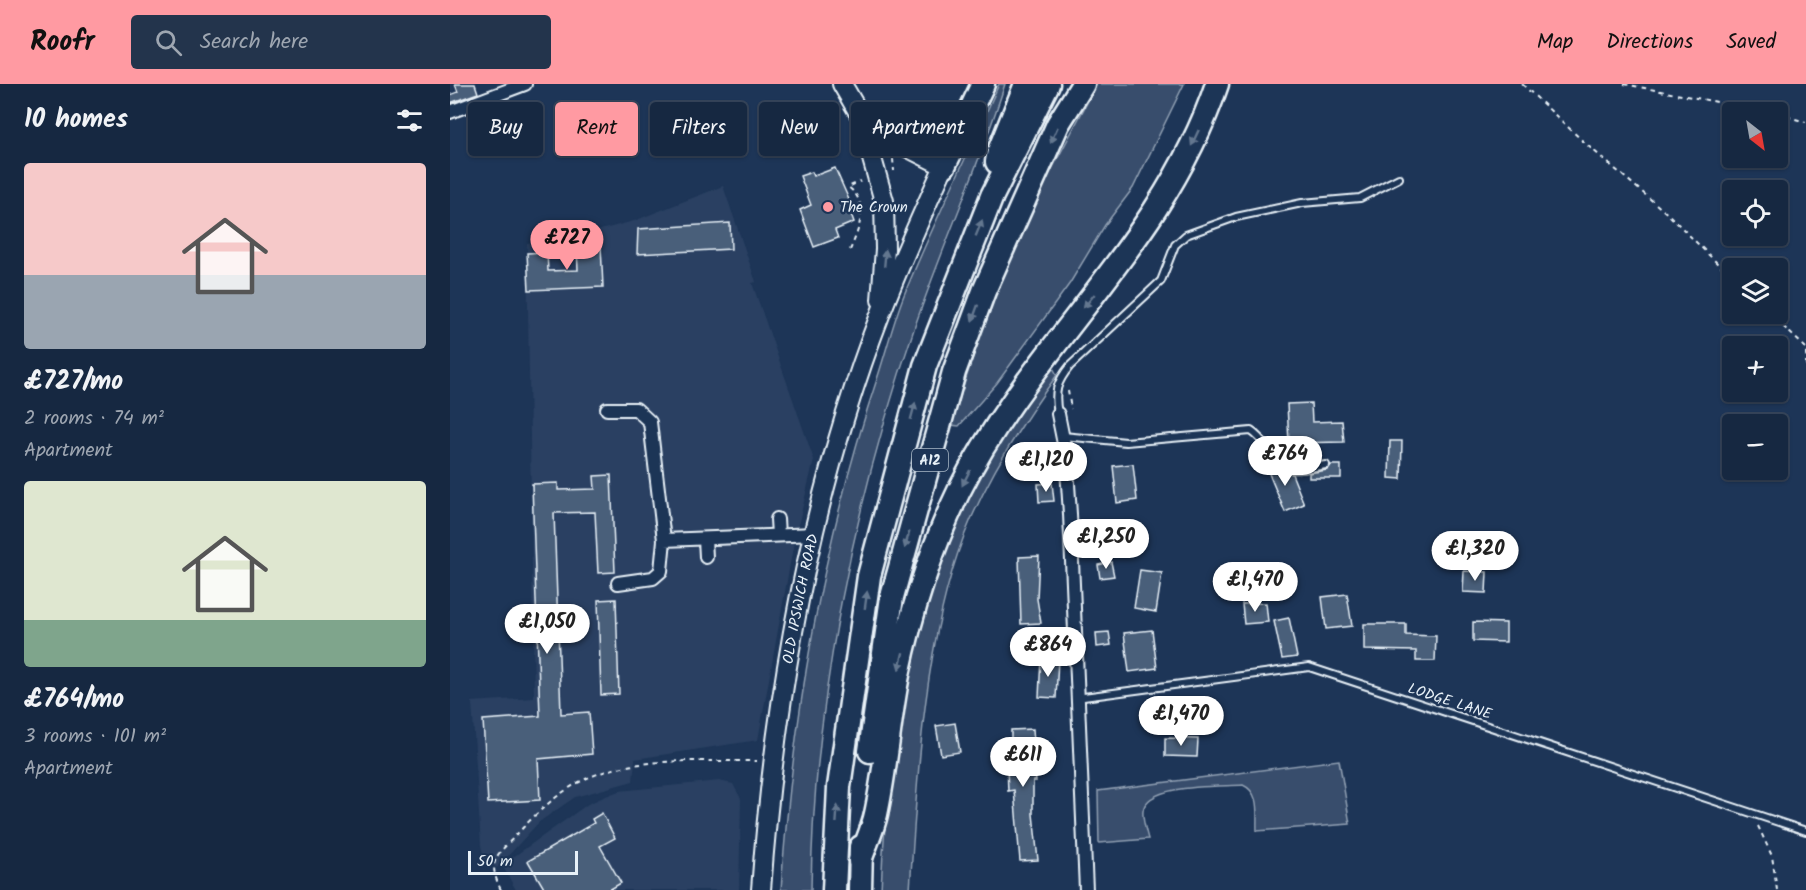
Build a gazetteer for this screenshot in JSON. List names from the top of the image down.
{
  "streets": {
    "highway": ["A12"],
    "street": ["OLD IPSWICH ROAD"],
    "lane": ["LODGE LANE"]
  },
  "places": ["The Crown"],
  "scale_bar": "50 m",
  "north": "bottom right",
  "page": {
    "header": "Roofr",
    "search": "Search here",
    "nav": ["Map", "Directions", "Saved"],
    "heading": "10 homes",
    "map_buttons": ["+", "−"],
    "chip": [
      "Buy",
      "Rent",
      "Filters",
      "New",
      "Apartment"
    ],
    "list": [
      {
        "name": "£727/mo",
        "note": "2 rooms · 74 m² · Apartment"
      },
      {
        "name": "£764/mo",
        "note": "3 rooms · 101 m² · Apartment"
      }
    ],
    "price": [
      "£727",
      "£764",
      "£1,120",
      "£1,250",
      "£1,320",
      "£1,470",
      "£1,050",
      "£864",
      "£1,470",
      "£611"
    ],
    "scale": "50 m"
  }
}
